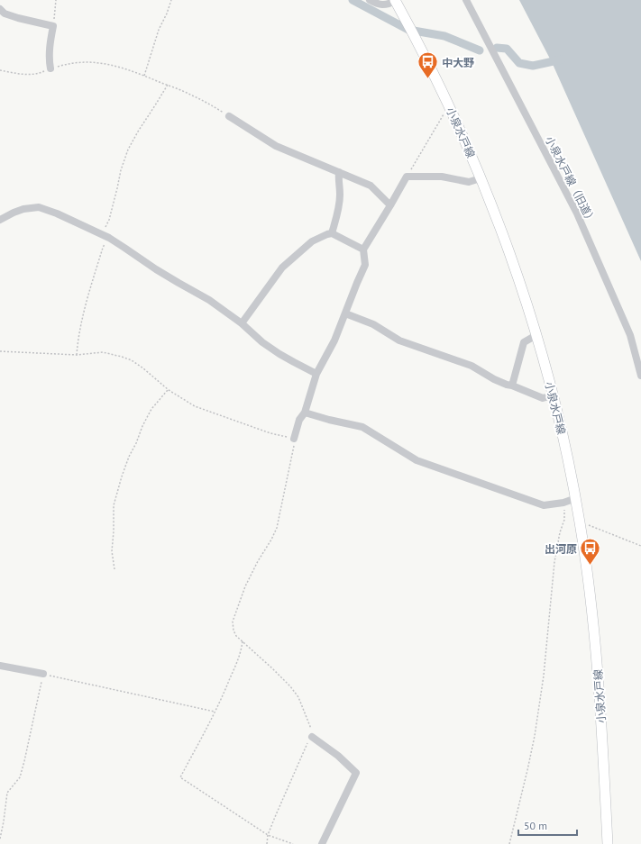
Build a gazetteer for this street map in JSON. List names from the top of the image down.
{
  "streets": {
    "main road": ["小泉水戸線"],
    "street": ["小泉水戸線（旧道）"]
  },
  "places": {
    "bus stop": ["中大野", "出河原"]
  },
  "scale_bar": "50 m"
}
